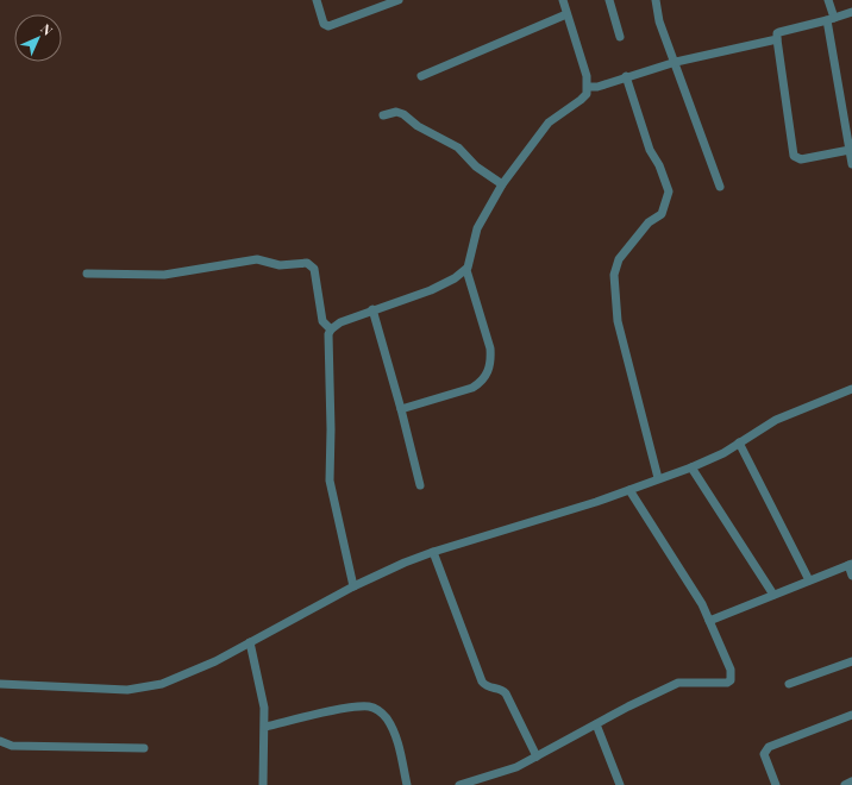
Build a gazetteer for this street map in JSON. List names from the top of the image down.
{
  "north": "top right"
}
